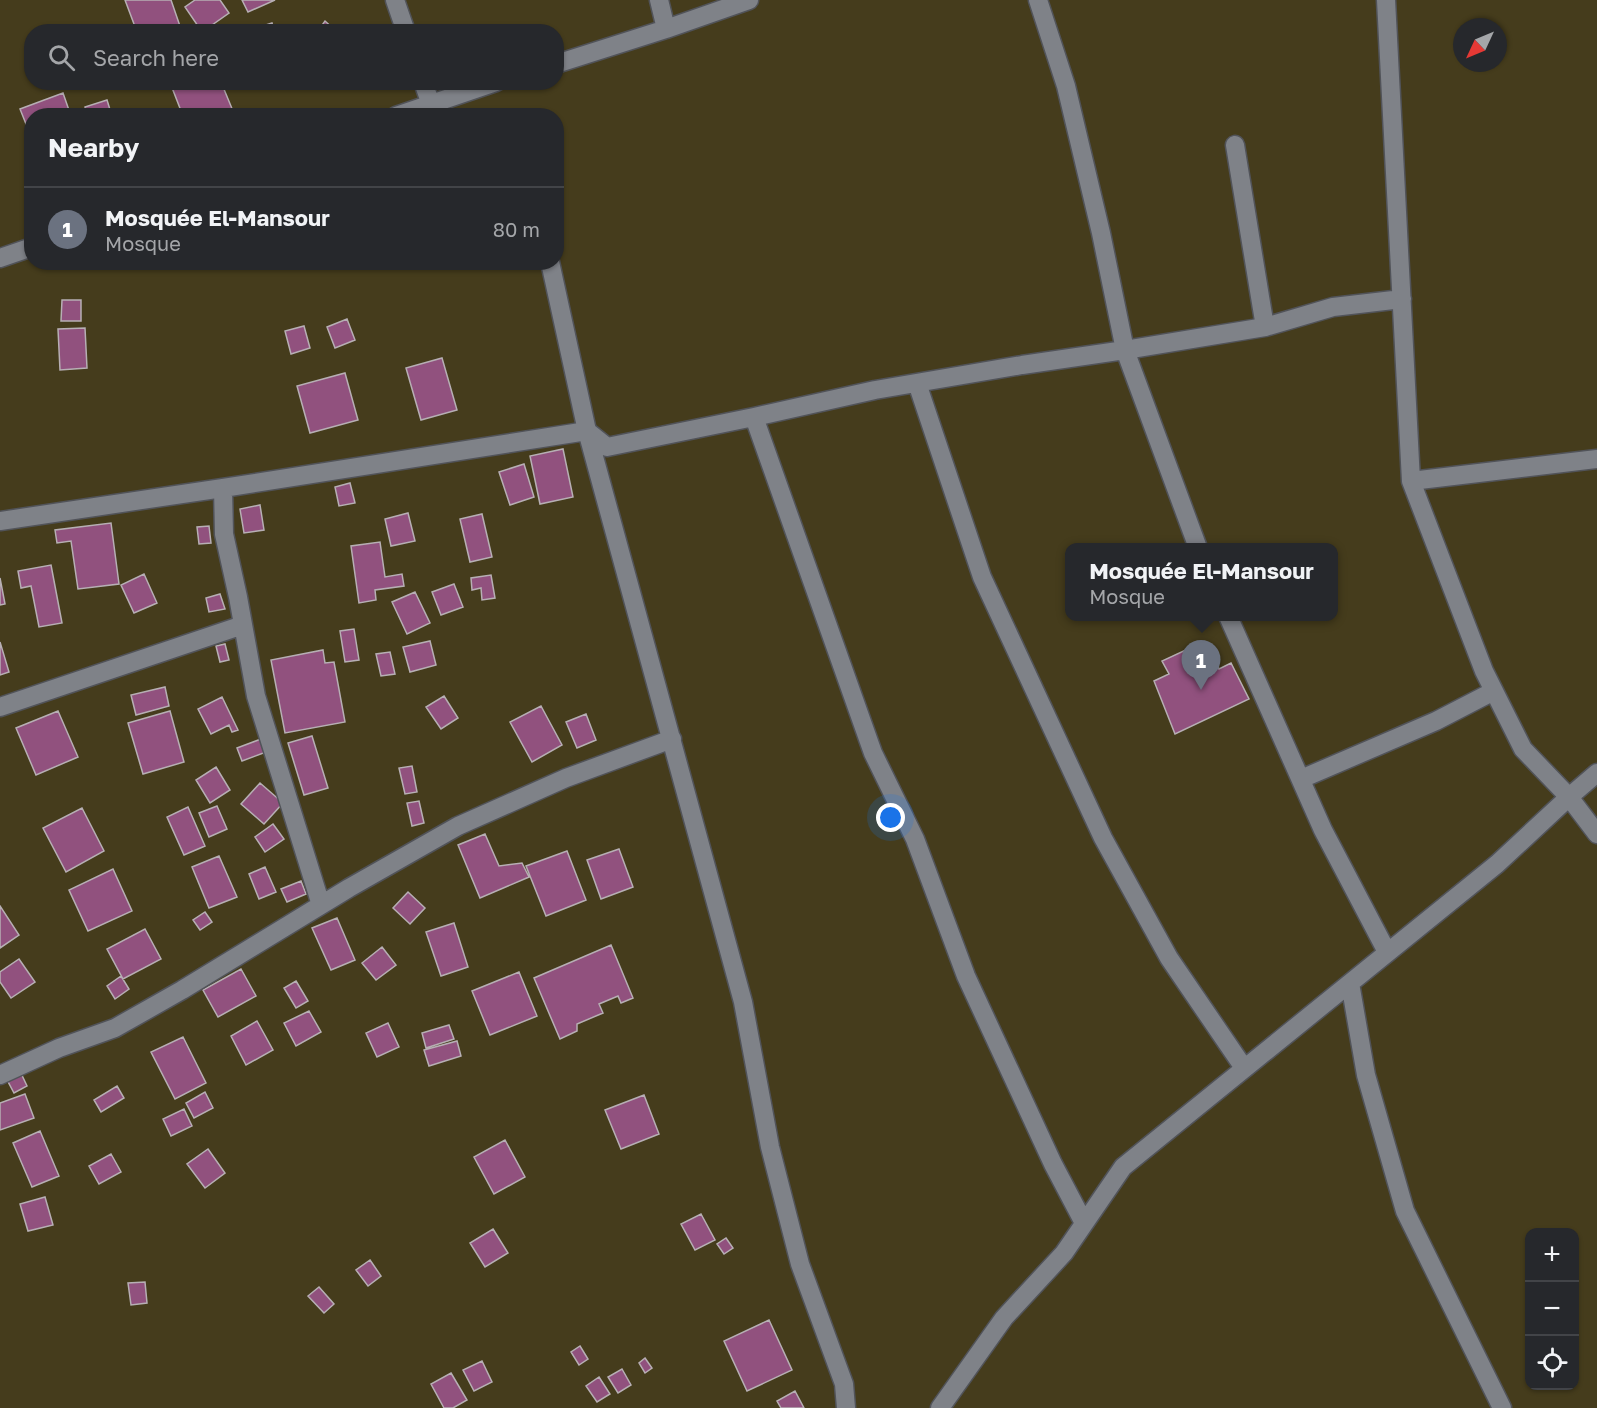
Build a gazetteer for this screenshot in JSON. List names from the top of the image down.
{
  "north": "bottom left",
  "page": {
    "search": "Search here",
    "heading": "Nearby",
    "list": [
      {
        "mark": "1",
        "name": "Mosquée El-Mansour",
        "note": "Mosque",
        "value": "80 m"
      }
    ],
    "popup": ["Mosquée El-Mansour", "Mosque"],
    "pins": "1",
    "map_buttons": ["+", "−"]
  }
}
